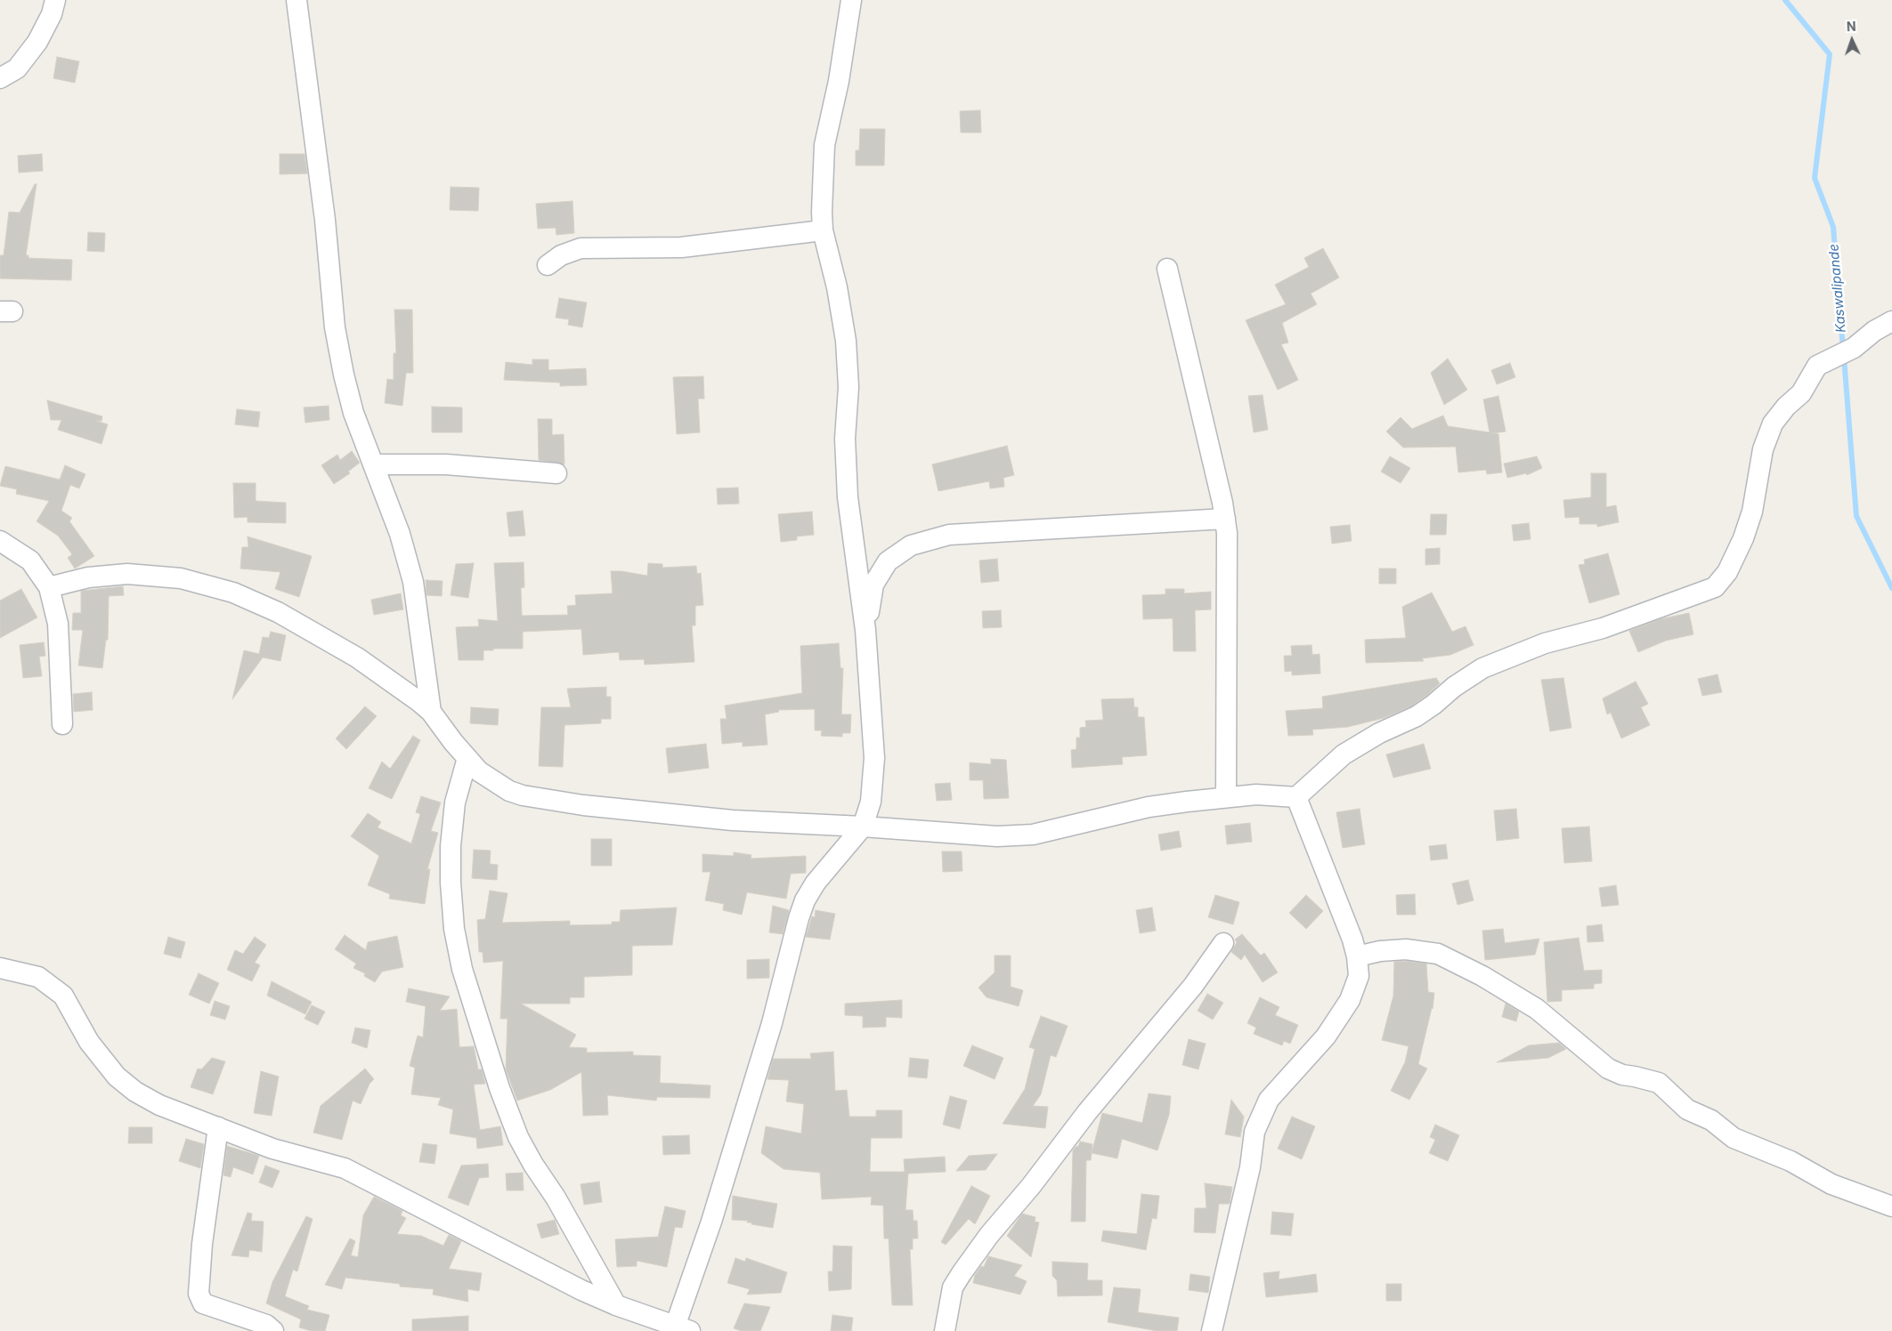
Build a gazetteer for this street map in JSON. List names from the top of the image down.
{
  "water": ["Kaswalipande"],
  "north": "top"
}
